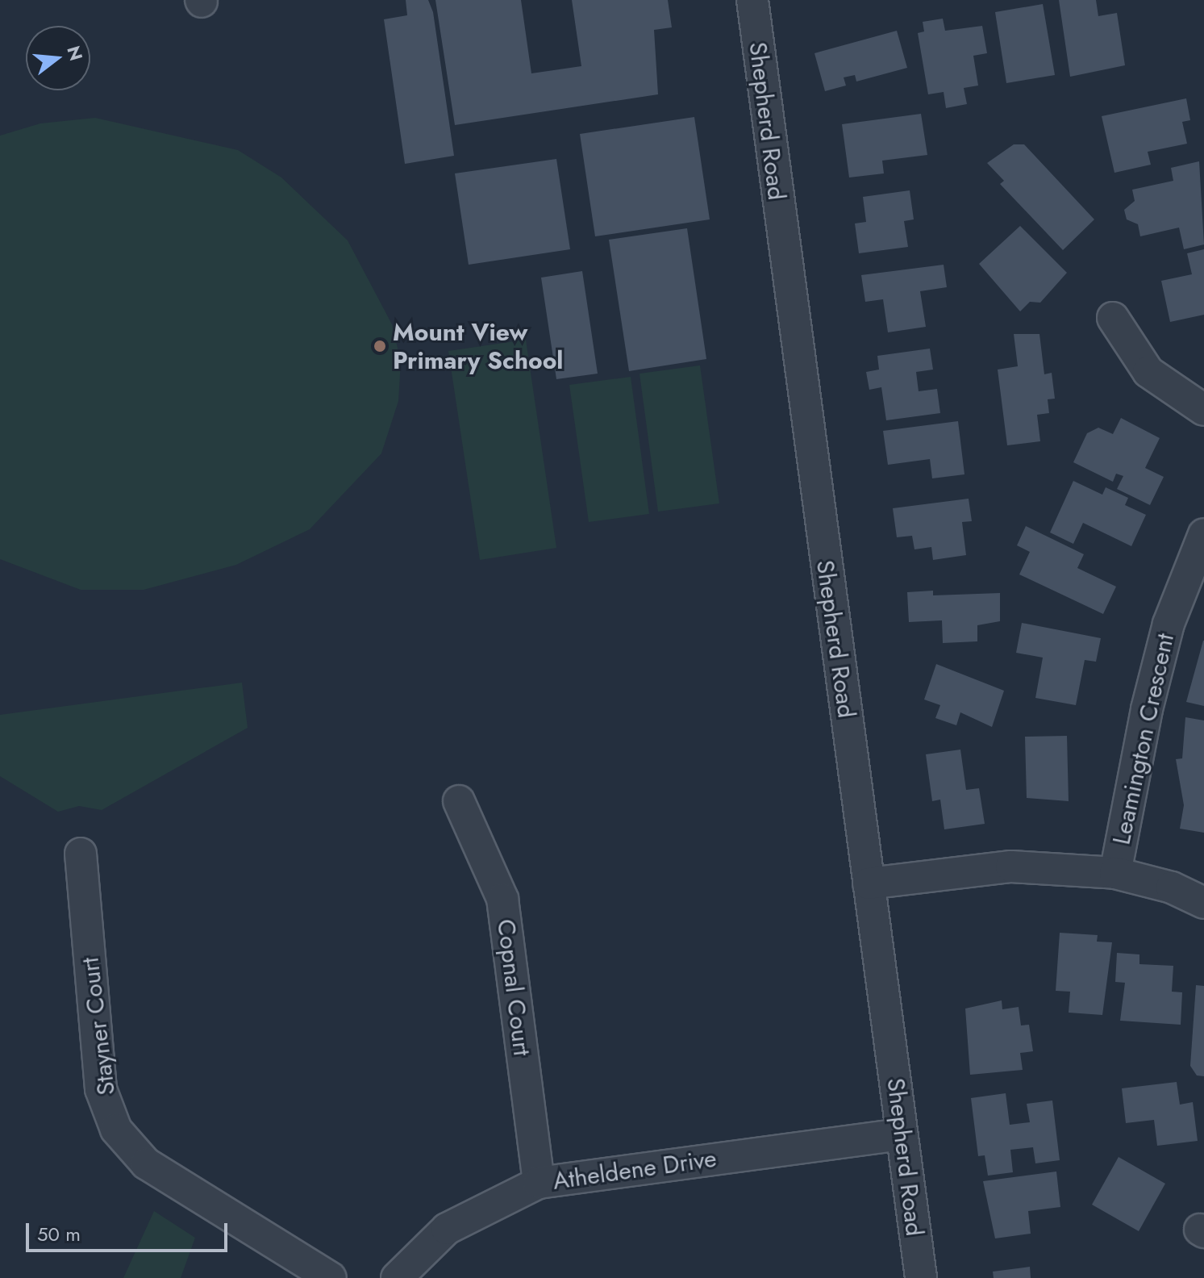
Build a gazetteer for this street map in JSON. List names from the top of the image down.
{
  "streets": {
    "street": [
      "Shepherd Road",
      "Leamington Crescent",
      "Copnal Court",
      "Stayner Court",
      "Atheldene Drive"
    ]
  },
  "crossings": [
    ["Shepherd Road", "Atheldene Drive"],
    ["Copnal Court", "Atheldene Drive"]
  ],
  "places": ["Mount View Primary School"],
  "scale_bar": "50 m",
  "north": "right"
}
